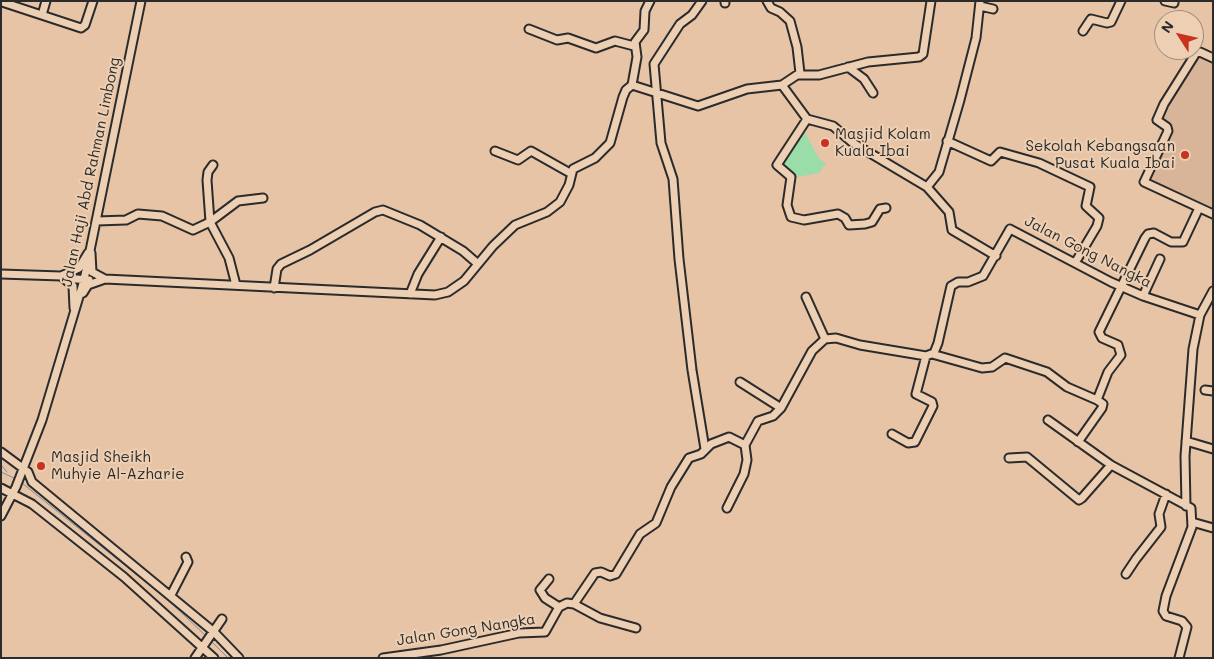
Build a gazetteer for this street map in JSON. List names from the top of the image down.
{
  "streets": {
    "street": ["Jalan Haji Abd Rahman Limbong", "Jalan Gong Nangka"]
  },
  "places": ["Masjid Kolam Kuala Ibai", "Sekolah Kebangsaan Pusat Kuala Ibai", "Masjid Sheikh Muhyie Al-Azharie"],
  "north": "top left"
}
